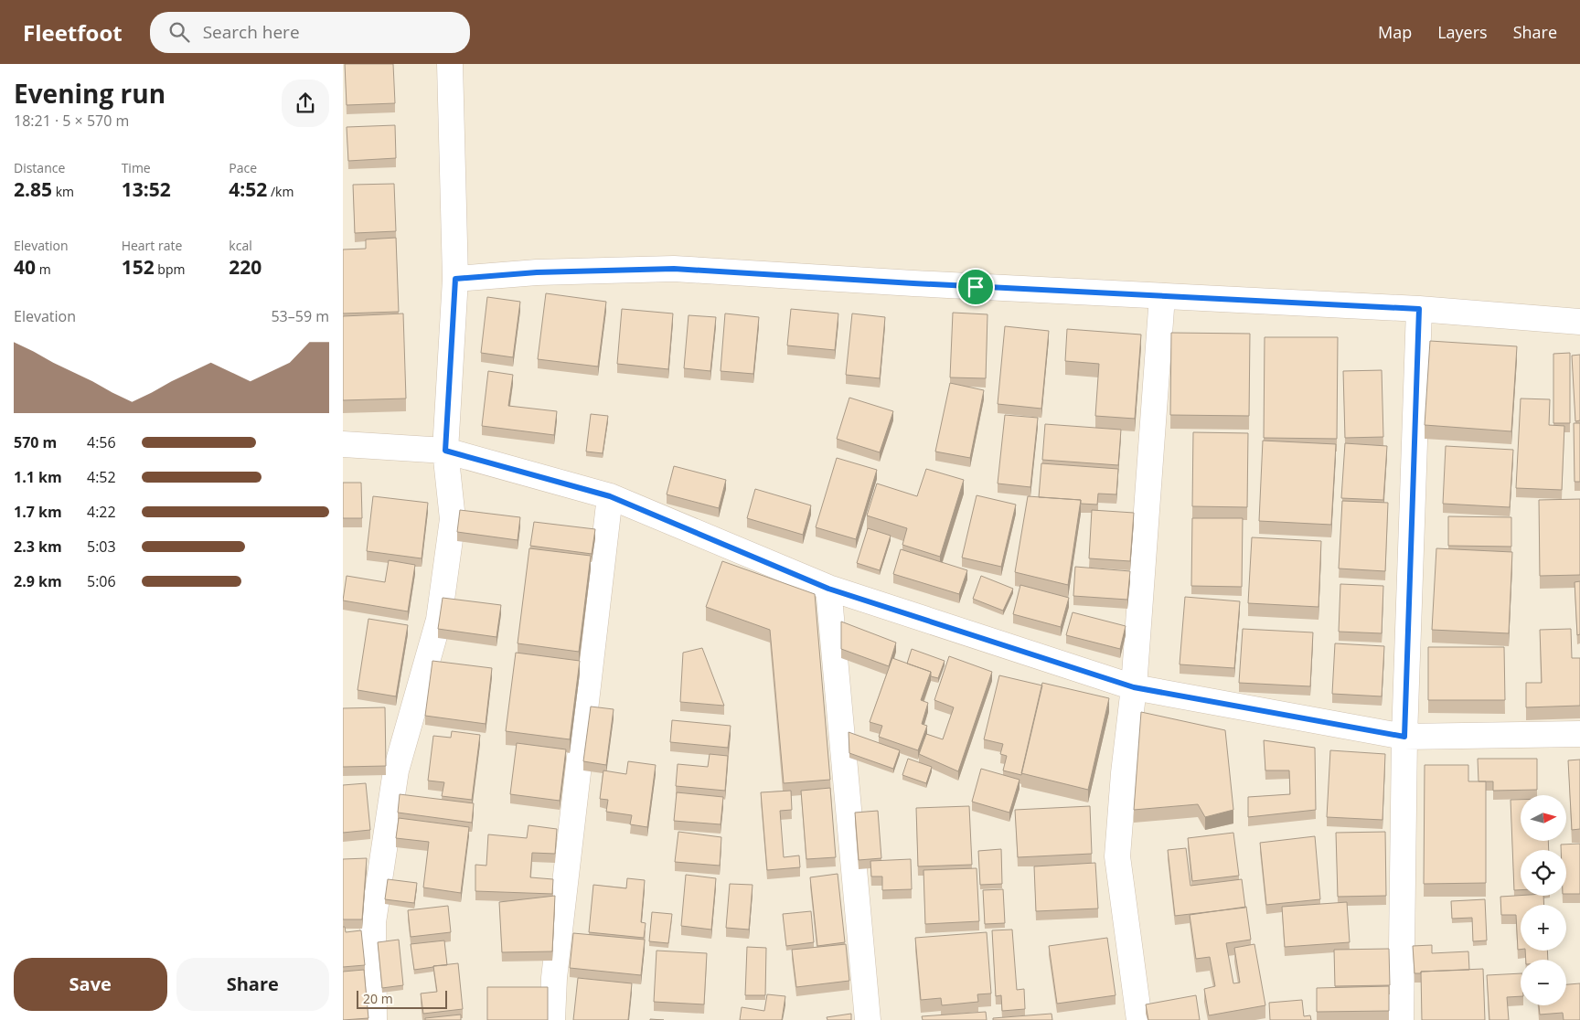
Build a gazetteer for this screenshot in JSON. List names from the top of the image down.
{
  "scale_bar": "20 m",
  "north": "right",
  "page": {
    "header": "Fleetfoot",
    "search": "Search here",
    "nav": ["Map", "Layers", "Share"],
    "heading": ["Evening run", "18:21 · 5 × 570 m"],
    "stats": [
      ["Distance", "2.85 km"],
      ["Time", "13:52"],
      ["Pace", "4:52 /km"],
      ["Elevation", "40 m"],
      ["Heart rate", "152 bpm"],
      ["kcal", "220"]
    ],
    "chart": ["Elevation", "53–59 m"],
    "list": [
      {
        "name": "570 m",
        "note": "4:56"
      },
      {
        "name": "1.1 km",
        "note": "4:52"
      },
      {
        "name": "1.7 km",
        "note": "4:22"
      },
      {
        "name": "2.3 km",
        "note": "5:03"
      },
      {
        "name": "2.9 km",
        "note": "5:06"
      }
    ],
    "map_buttons": ["+", "−"],
    "buttons": ["Save", "Share"],
    "scale": "20 m"
  }
}
